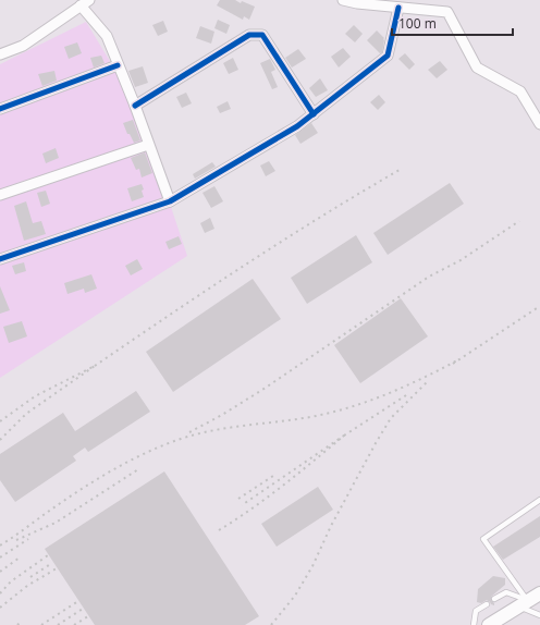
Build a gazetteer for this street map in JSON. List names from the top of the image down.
{
  "scale_bar": "100 m"
}
